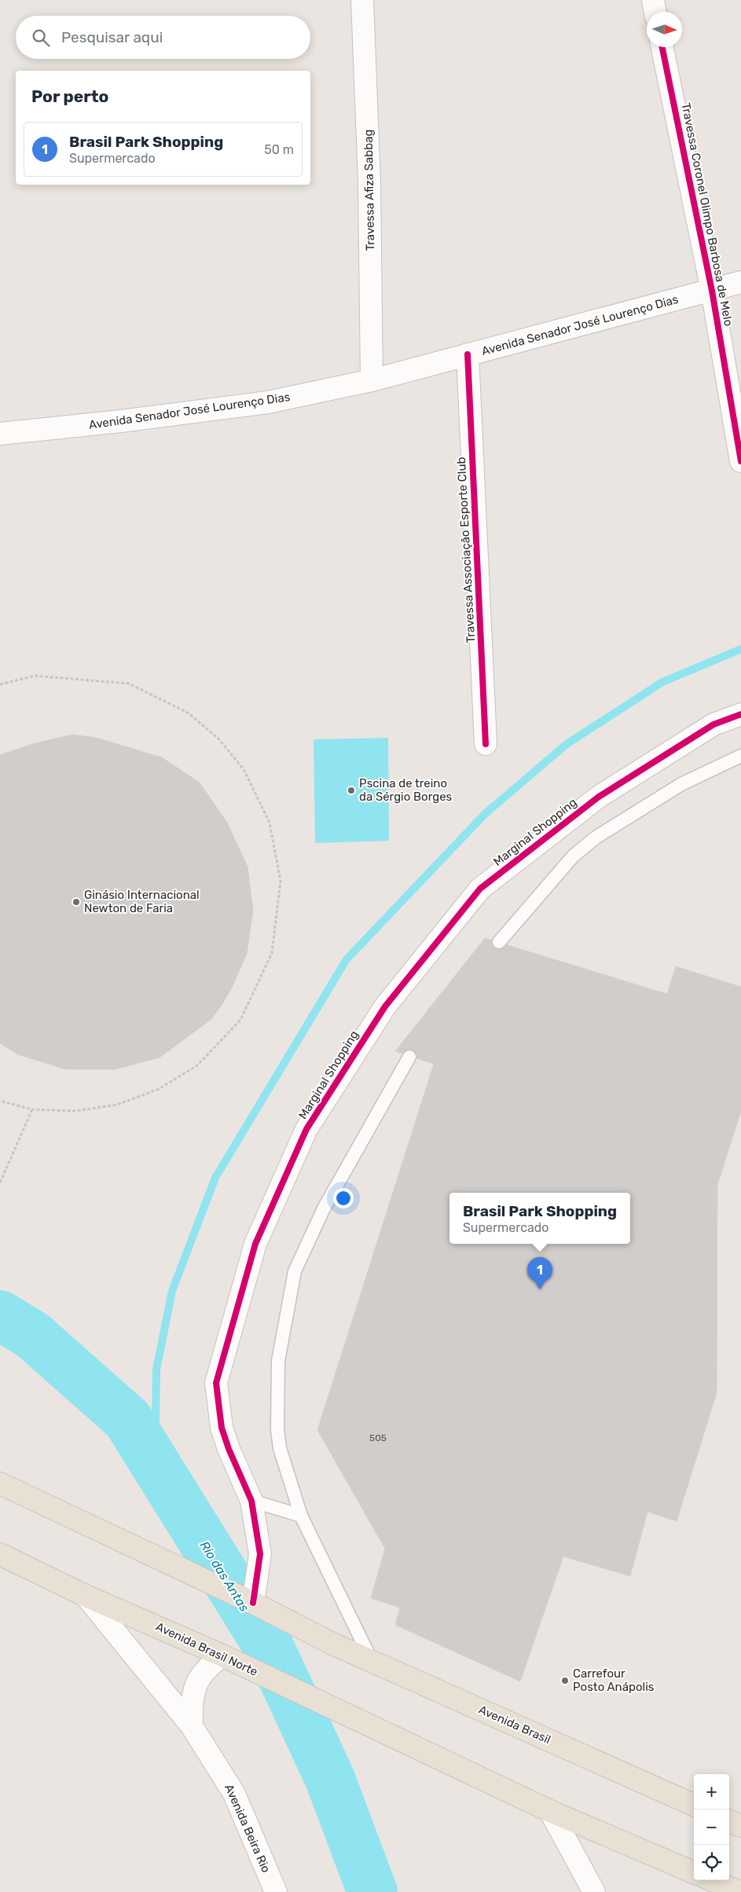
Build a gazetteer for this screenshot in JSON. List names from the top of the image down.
{
  "streets": {
    "main road": ["Avenida Brasil Norte", "Avenida Brasil"],
    "street": [
      "Travessa Afiza Sabbag",
      "Travessa Coronel Olimpo Barbosa de Melo",
      "Avenida Senador José Lourenço Dias",
      "Travessa Associação Esporte Club",
      "Marginal Shopping",
      "Avenida Beira Rio"
    ]
  },
  "crossings": [
    ["Travessa Afiza Sabbag", "Avenida Senador José Lourenço Dias"],
    ["Travessa Coronel Olimpo Barbosa de Melo", "Avenida Senador José Lourenço Dias"],
    ["Avenida Senador José Lourenço Dias", "Travessa Associação Esporte Club"],
    ["Marginal Shopping", "Avenida Brasil"],
    ["Avenida Brasil Norte", "Avenida Beira Rio"]
  ],
  "water": ["Rio das Antas"],
  "places": ["Pscina de treino da Sérgio Borges", "Ginásio Internacional Newton de Faria", "Carrefour Posto Anápolis"],
  "house_numbers": ["505"],
  "north": "right",
  "page": {
    "search": "Pesquisar aqui",
    "heading": "Por perto",
    "list": [
      {
        "mark": "1",
        "name": "Brasil Park Shopping",
        "note": "Supermercado",
        "value": "50 m"
      }
    ],
    "popup": ["Brasil Park Shopping", "Supermercado"],
    "pins": "1",
    "map_buttons": ["+", "−"]
  }
}
